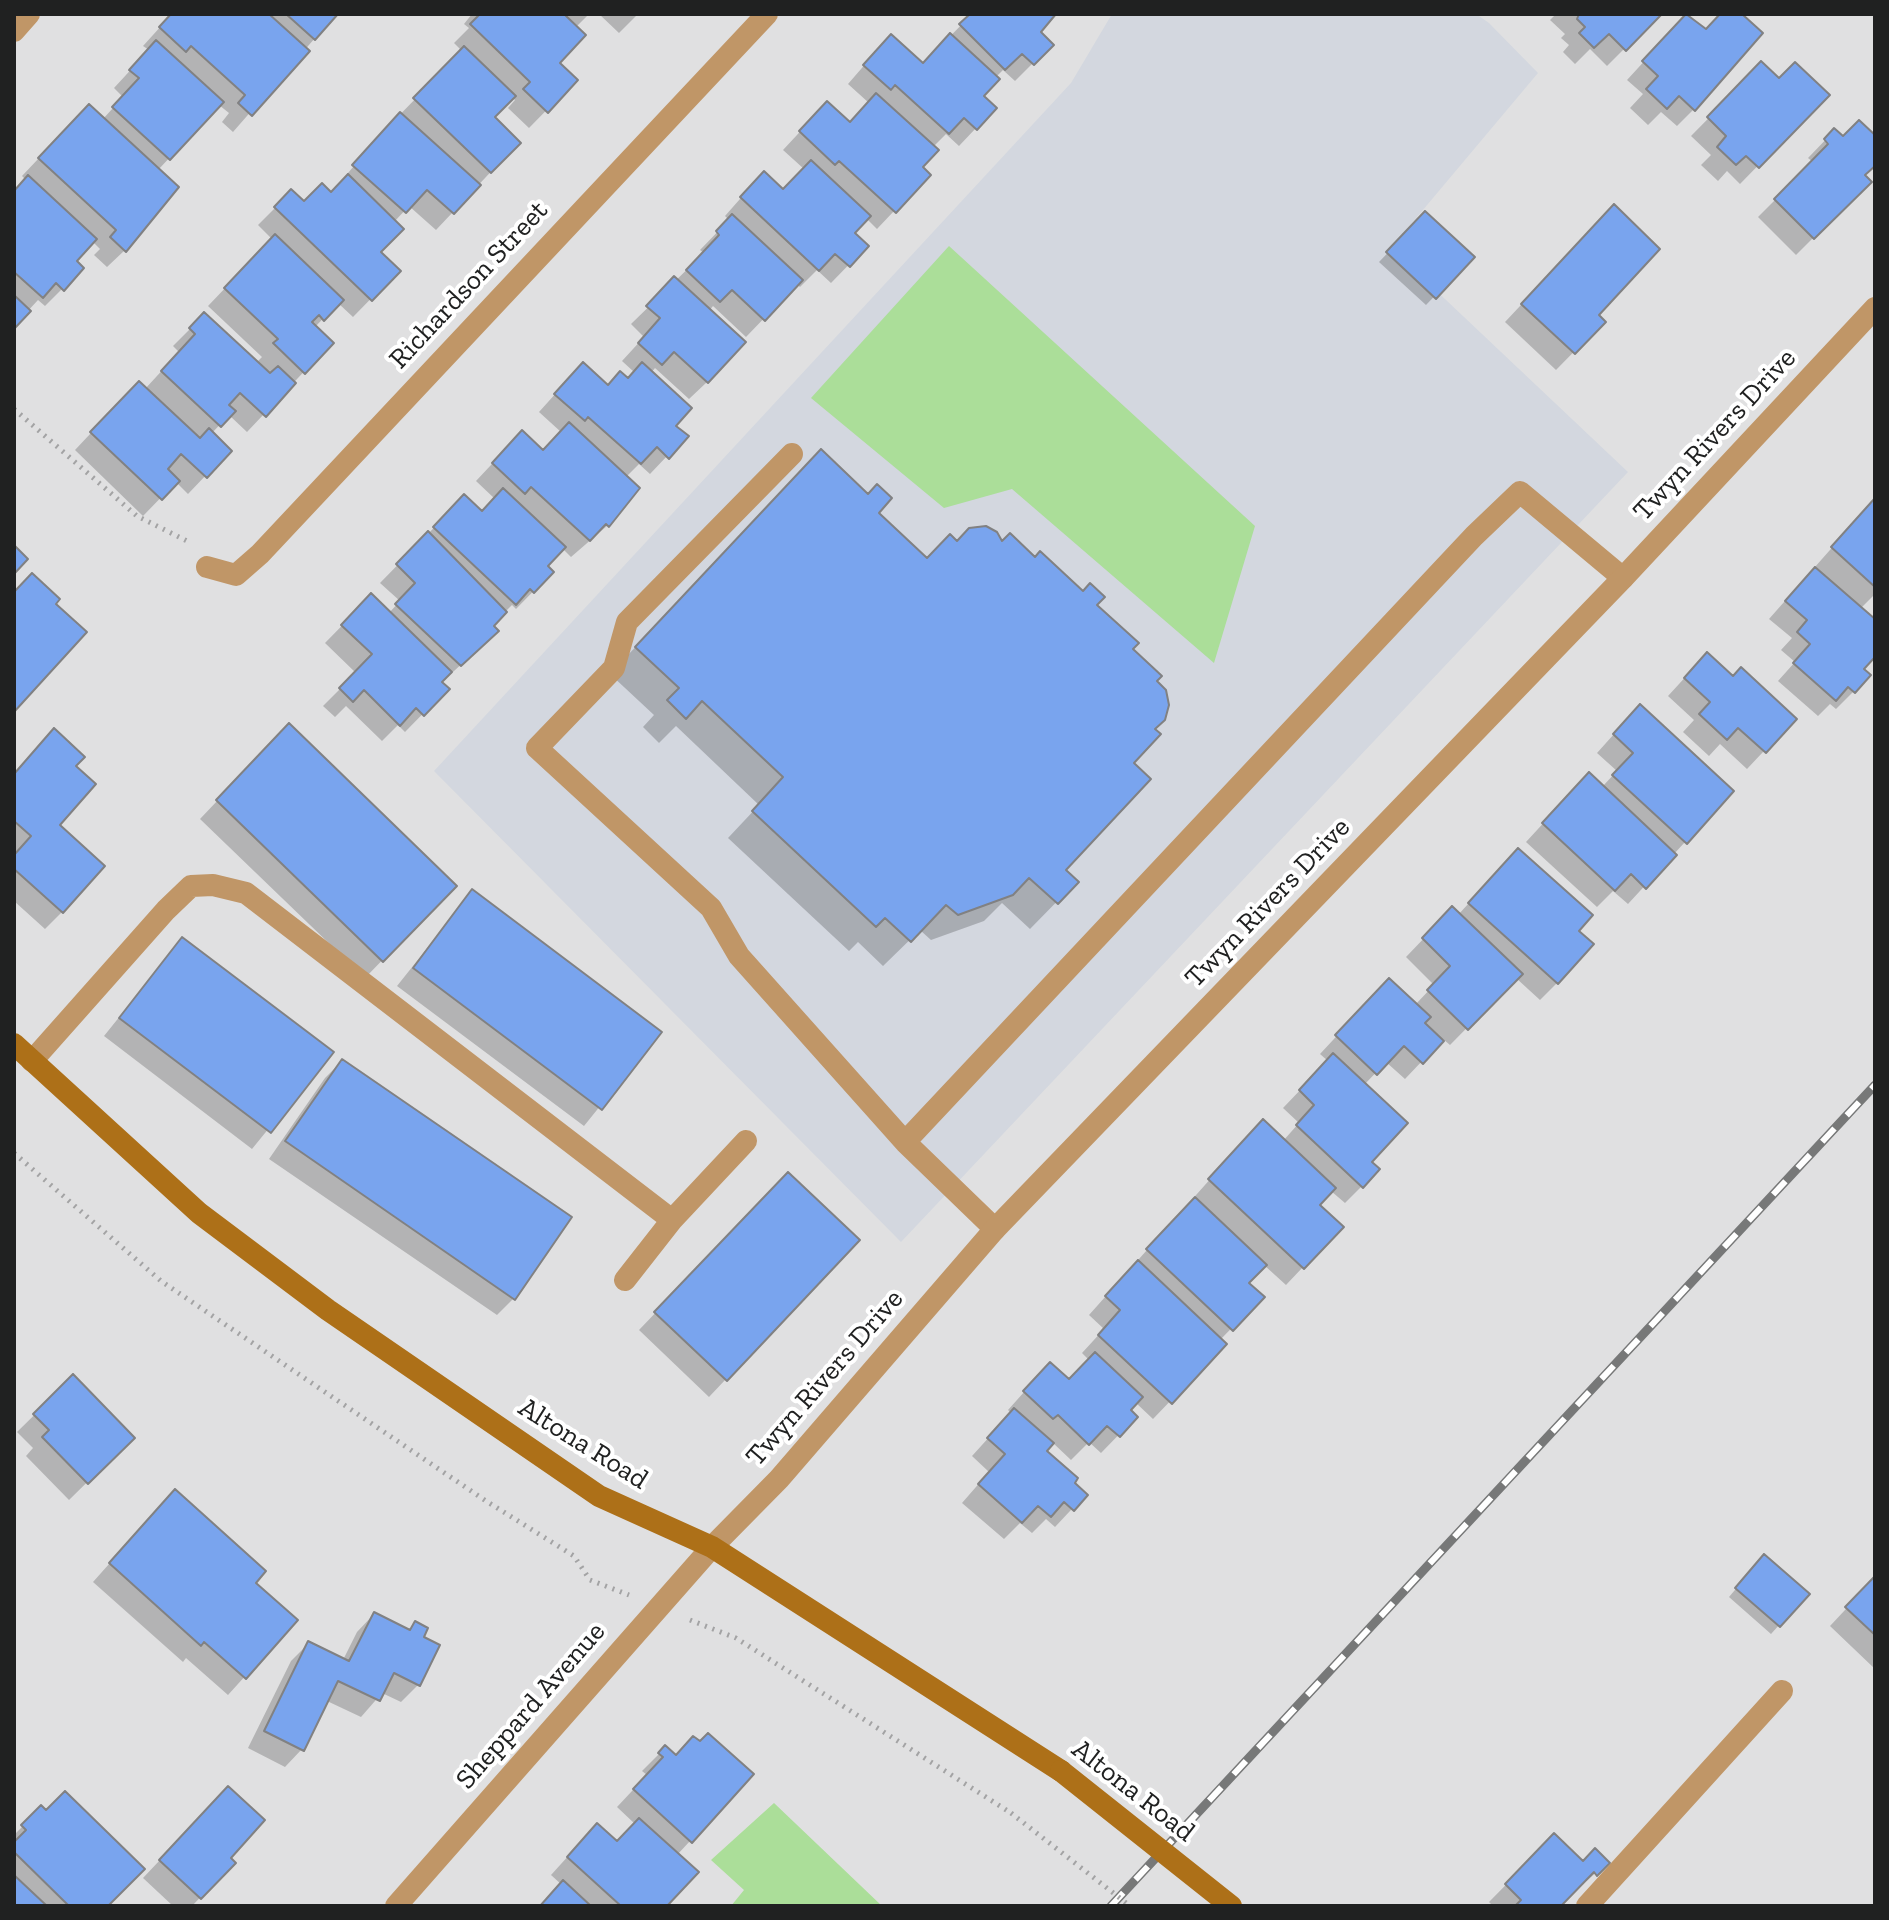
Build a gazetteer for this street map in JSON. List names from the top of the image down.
{
  "streets": {
    "main road": ["Altona Road"],
    "street": ["Richardson Street", "Twyn Rivers Drive", "Sheppard Avenue"]
  },
  "crossings": [
    ["Twyn Rivers Drive", "Altona Road"],
    ["Twyn Rivers Drive", "Sheppard Avenue"],
    ["Altona Road", "Sheppard Avenue"]
  ]
}
